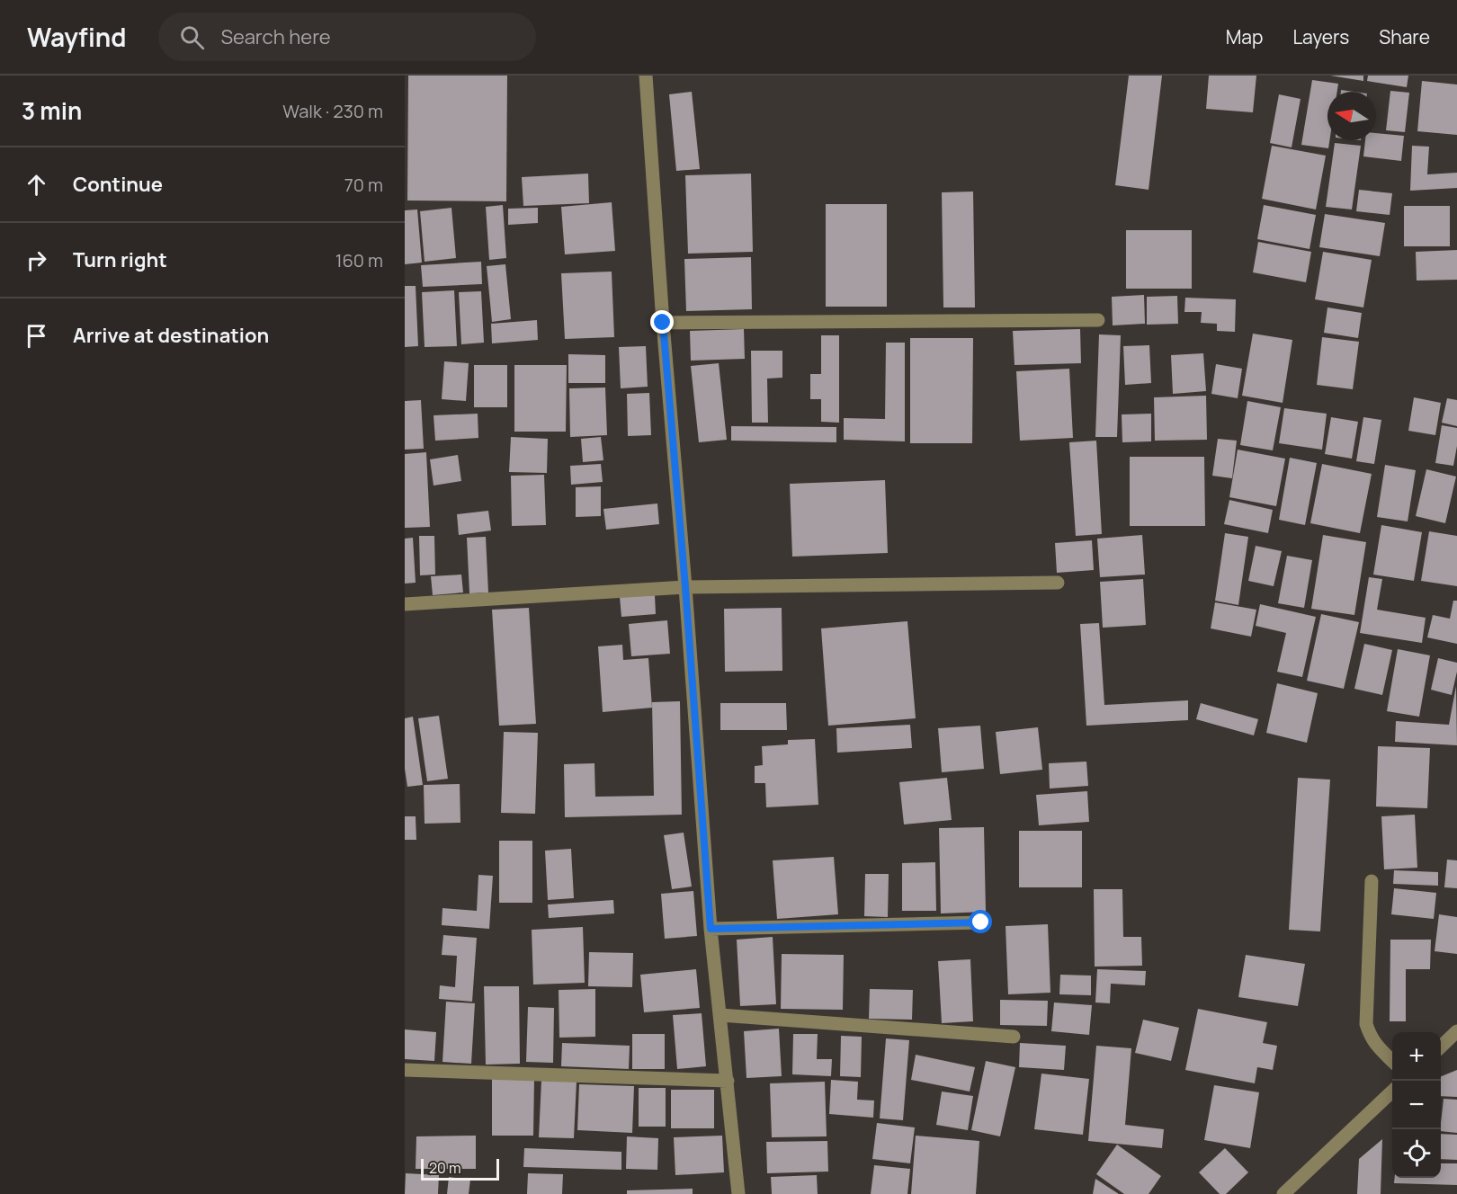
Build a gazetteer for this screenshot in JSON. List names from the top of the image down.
{
  "scale_bar": "20 m",
  "north": "left",
  "page": {
    "header": "Wayfind",
    "search": "Search here",
    "nav": ["Map", "Layers", "Share"],
    "heading": ["3 min", "Walk · 230 m"],
    "list": [
      ["Continue", "70 m"],
      ["Turn right", "160 m"],
      "Arrive at destination"
    ],
    "map_buttons": ["+", "−"],
    "scale": "20 m"
  }
}
